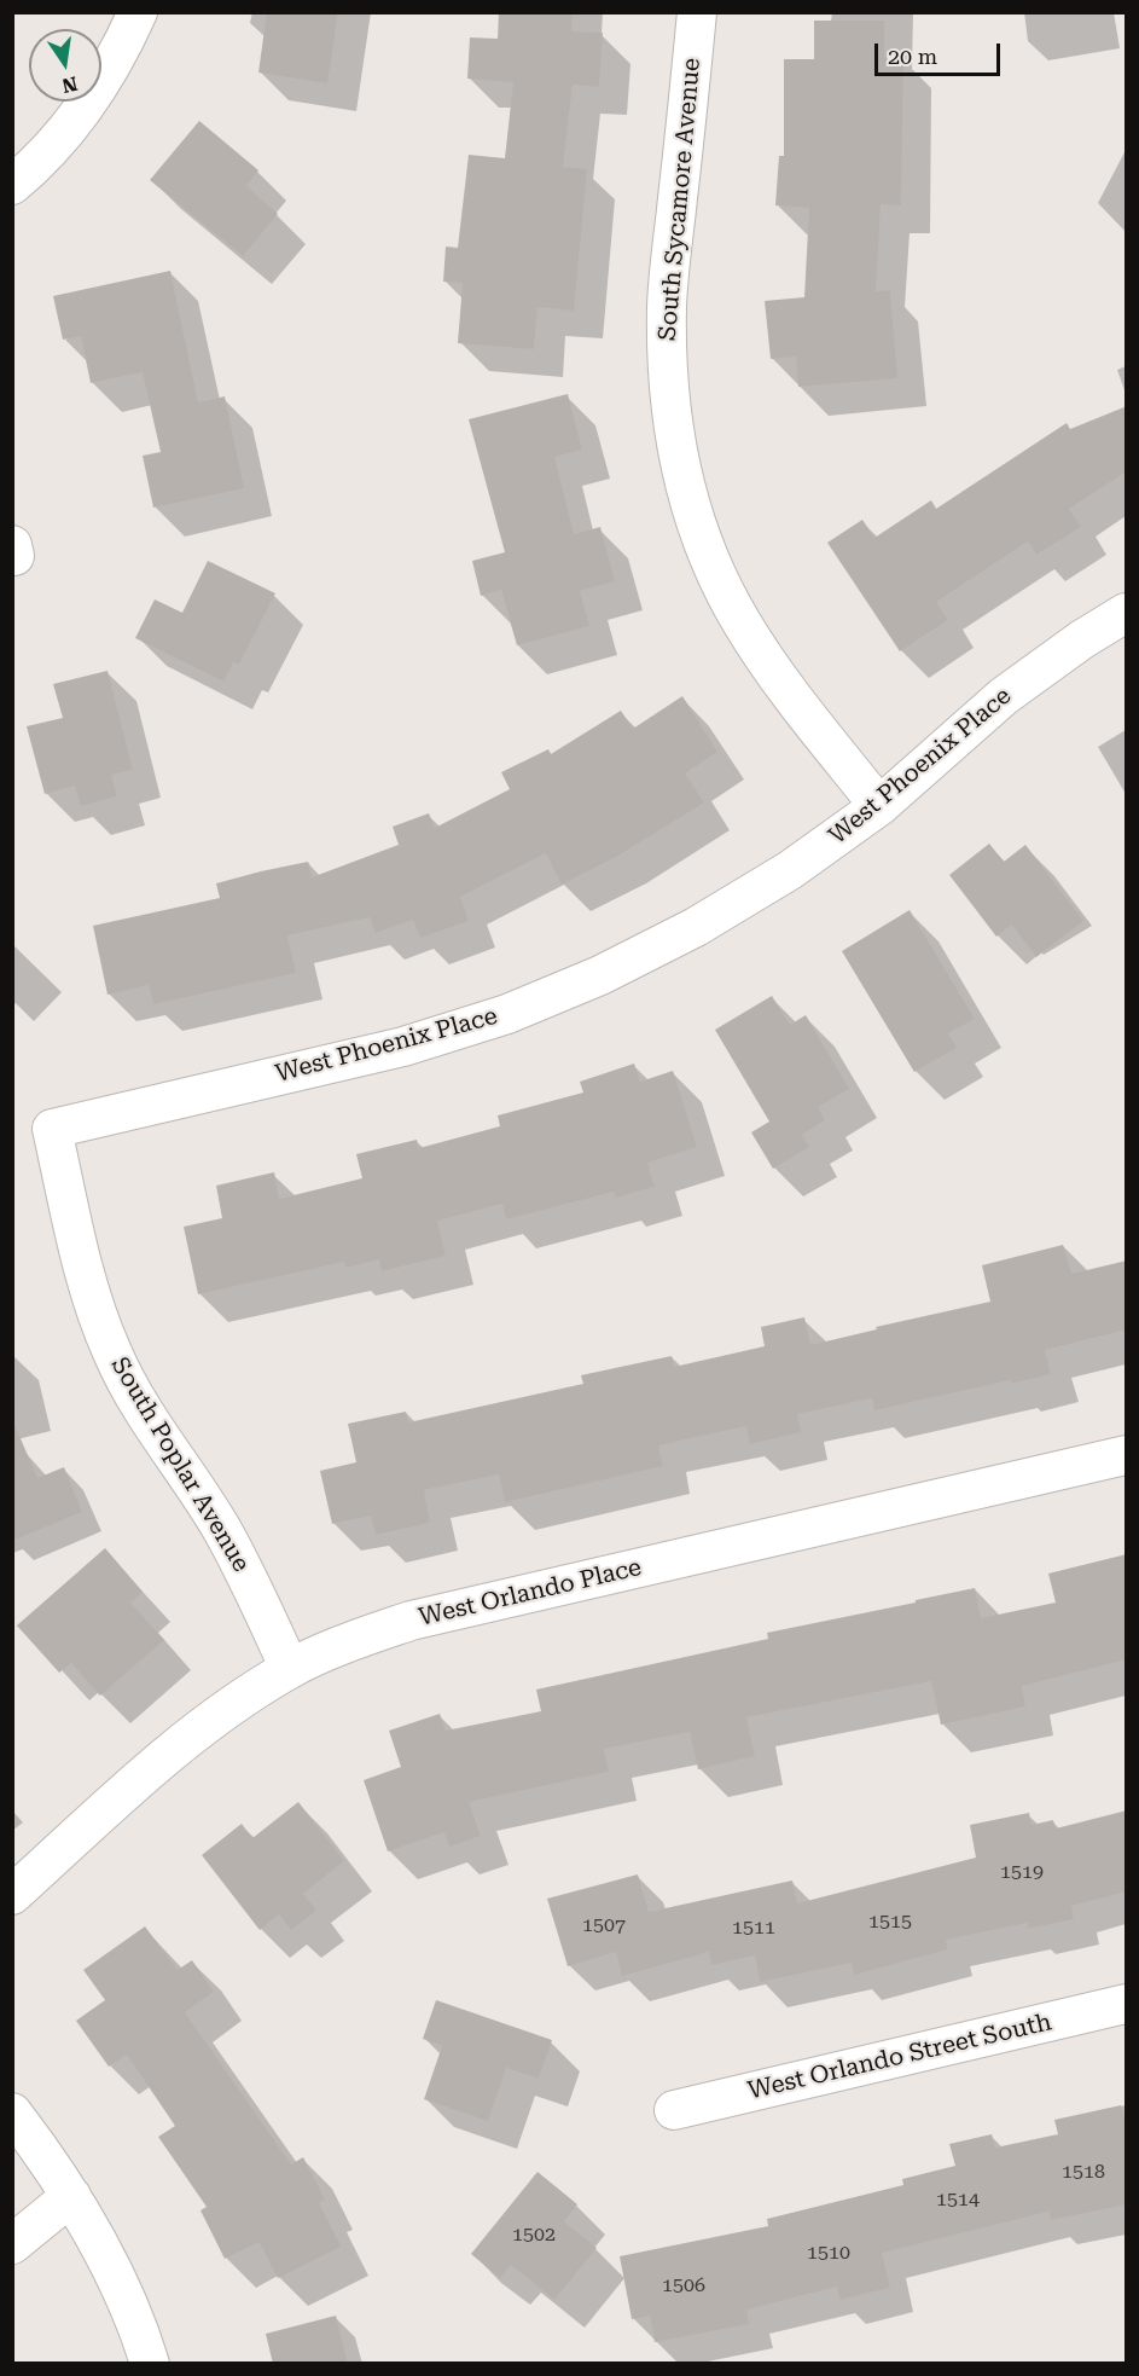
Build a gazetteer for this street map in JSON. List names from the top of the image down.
{
  "streets": {
    "street": [
      "South Sycamore Avenue",
      "West Phoenix Place",
      "South Poplar Avenue",
      "West Orlando Place",
      "West Orlando Street South"
    ]
  },
  "crossings": [
    ["South Sycamore Avenue", "West Phoenix Place"],
    ["West Phoenix Place", "South Poplar Avenue"],
    ["South Poplar Avenue", "West Orlando Place"]
  ],
  "house_numbers": [
    "1519",
    "1515",
    "1507",
    "1511",
    "1518",
    "1514",
    "1502",
    "1510",
    "1506"
  ],
  "scale_bar": "20 m",
  "north": "bottom"
}
